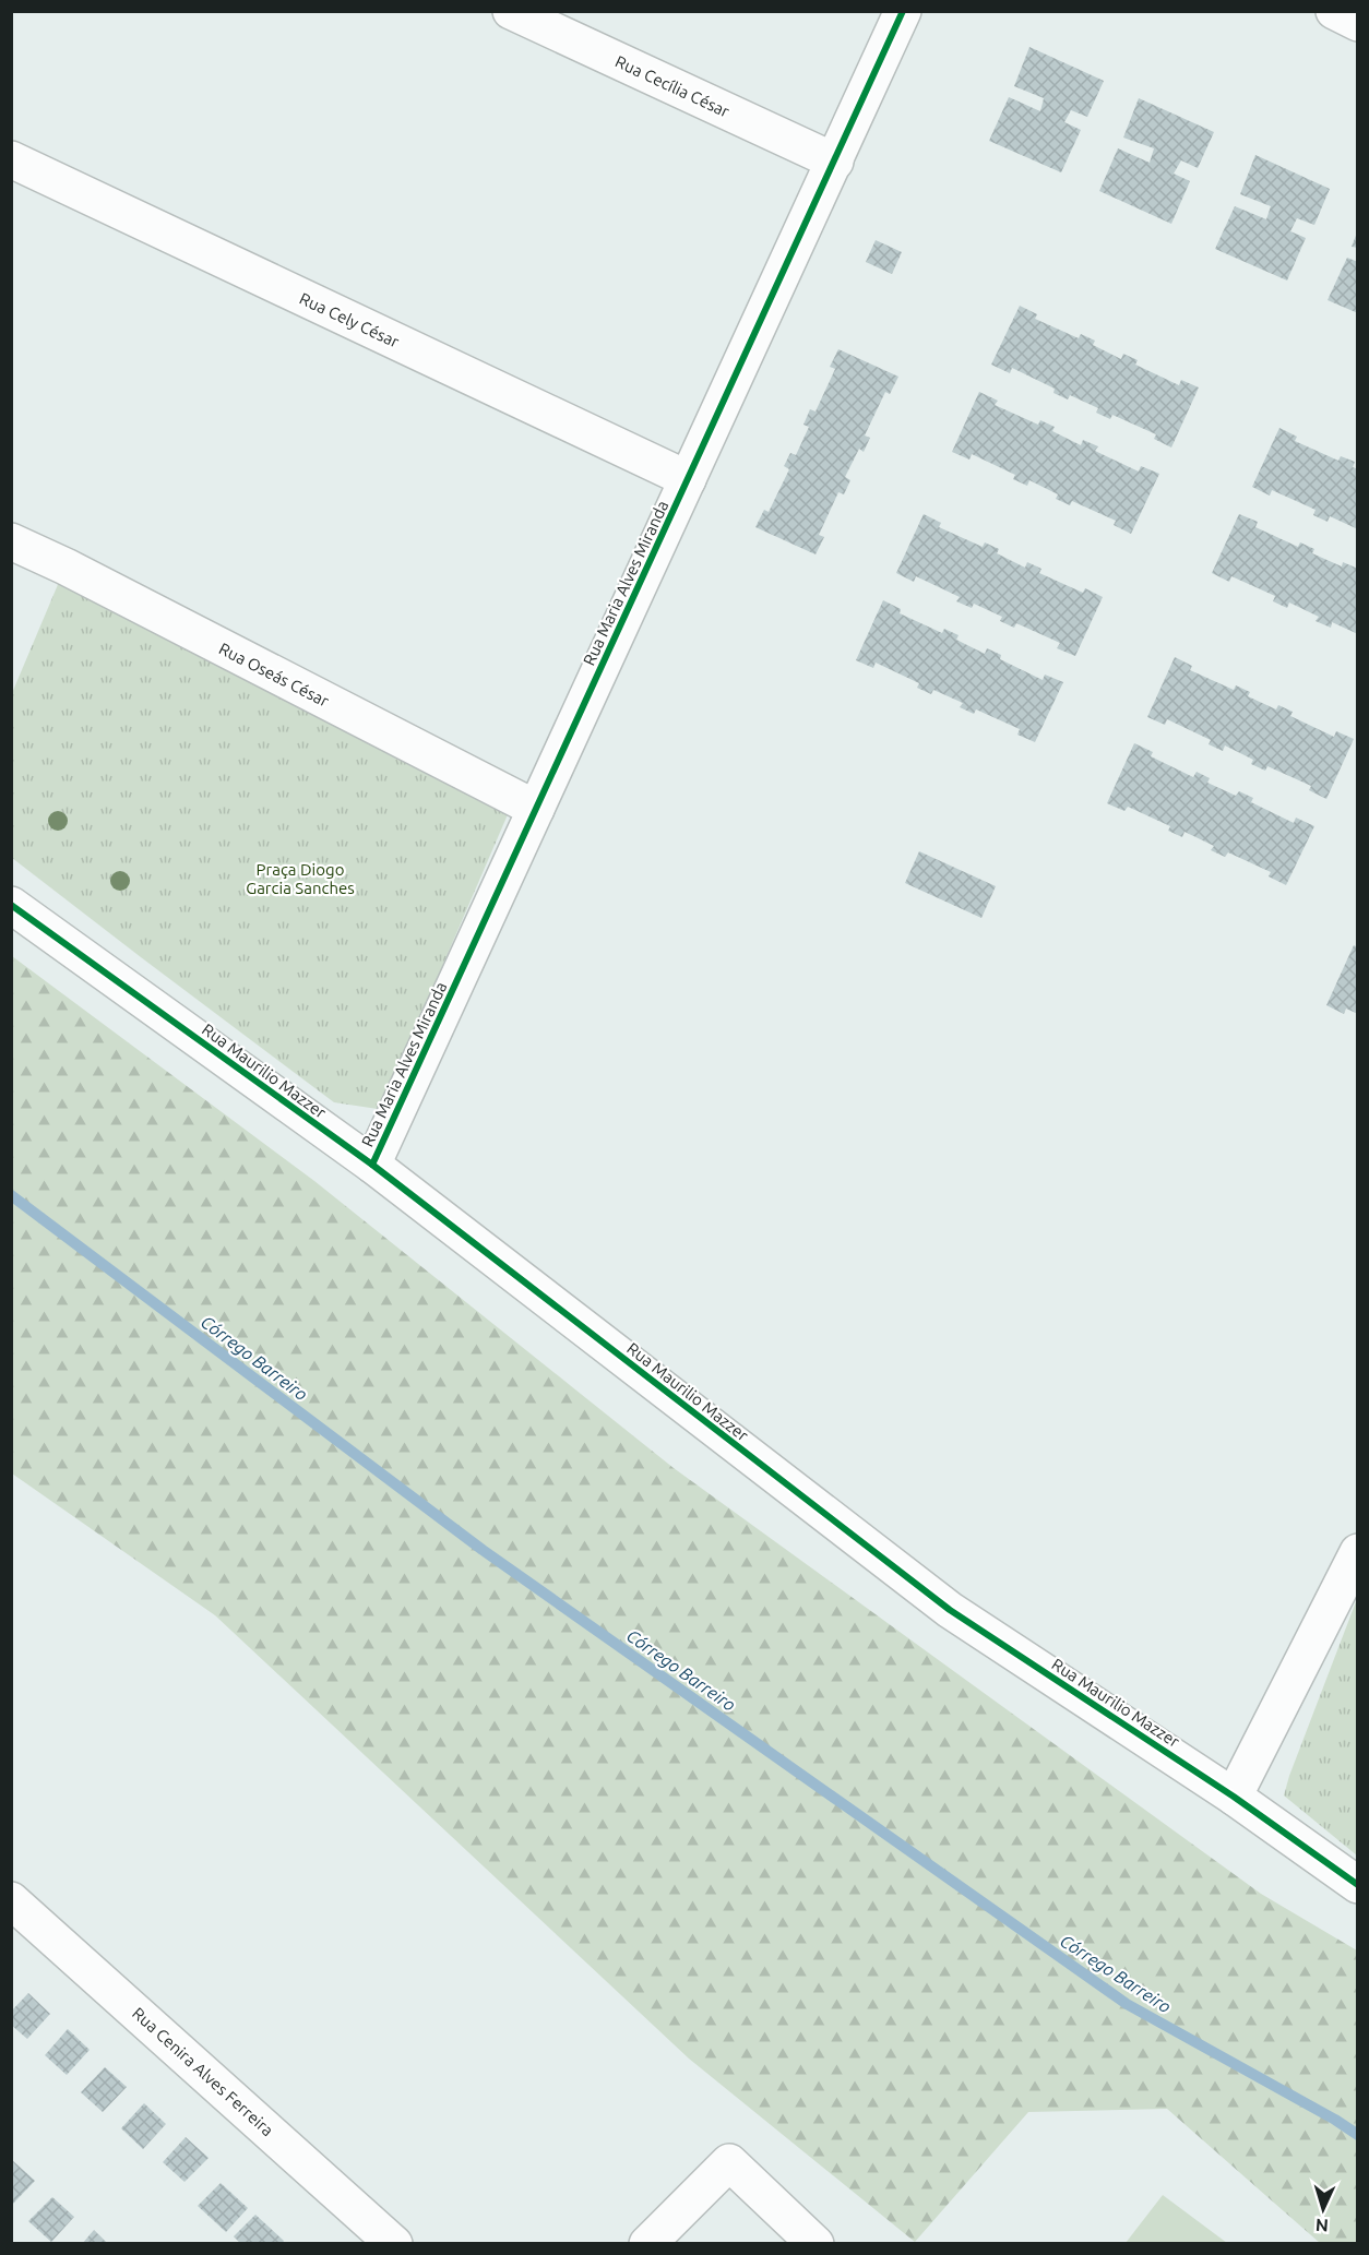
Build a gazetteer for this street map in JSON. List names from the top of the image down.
{
  "streets": {
    "street": [
      "Rua Cecília César",
      "Rua Cely César",
      "Rua Maria Alves Miranda",
      "Rua Oseás César",
      "Rua Maurilio Mazzer",
      "Rua Cenira Alves Ferreira"
    ]
  },
  "crossings": [
    ["Rua Cecília César", "Rua Maria Alves Miranda"],
    ["Rua Cely César", "Rua Maria Alves Miranda"],
    ["Rua Maria Alves Miranda", "Rua Oseás César"],
    ["Rua Maria Alves Miranda", "Rua Maurilio Mazzer"]
  ],
  "water": ["Córrego Barreiro"],
  "parks": ["Praça Diogo Garcia Sanches"],
  "north": "bottom"
}
